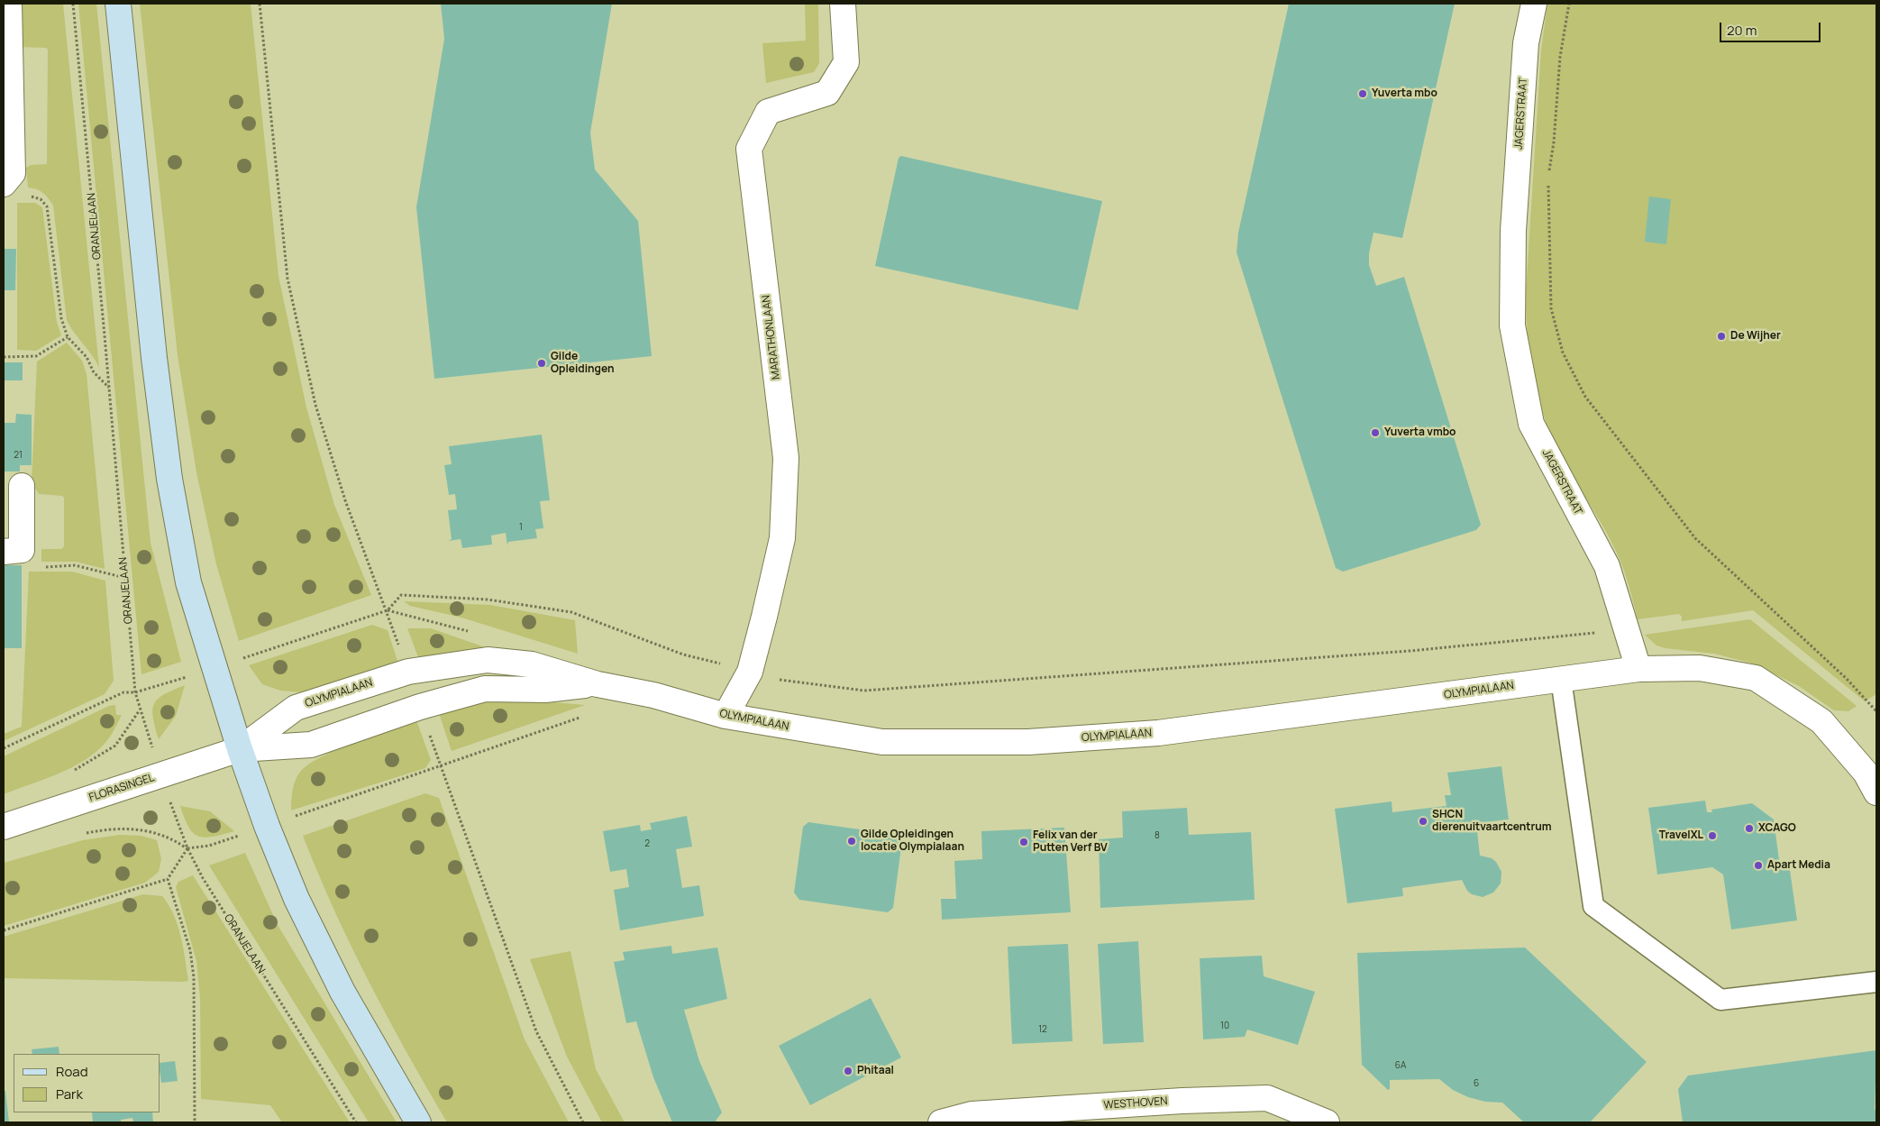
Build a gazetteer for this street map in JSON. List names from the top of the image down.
{
  "streets": {
    "street": [
      "JAGERSTRAAT",
      "MARATHONLAAN",
      "OLYMPIALAAN",
      "FLORASINGEL",
      "WESTHOVEN"
    ],
    "path": ["ORANJELAAN"]
  },
  "crossings": [
    ["JAGERSTRAAT", "OLYMPIALAAN"],
    ["ORANJELAAN", "FLORASINGEL"],
    ["MARATHONLAAN", "OLYMPIALAAN"],
    ["OLYMPIALAAN", "FLORASINGEL"]
  ],
  "places": [
    "Yuverta mbo",
    "De Wijher",
    "Gilde Opleidingen",
    "Yuverta vmbo",
    "SHCN dierenuitvaartcentrum",
    "XCAGO",
    "TravelXL",
    "Gilde Opleidingen locatie Olympialaan",
    "Felix van der Putten Verf BV",
    "Apart Media",
    "Phitaal"
  ],
  "house_numbers": [
    "21",
    "1",
    "8",
    "2",
    "10",
    "12",
    "6A",
    "6"
  ],
  "legend": ["Road", "Park"],
  "scale_bar": "20 m"
}
